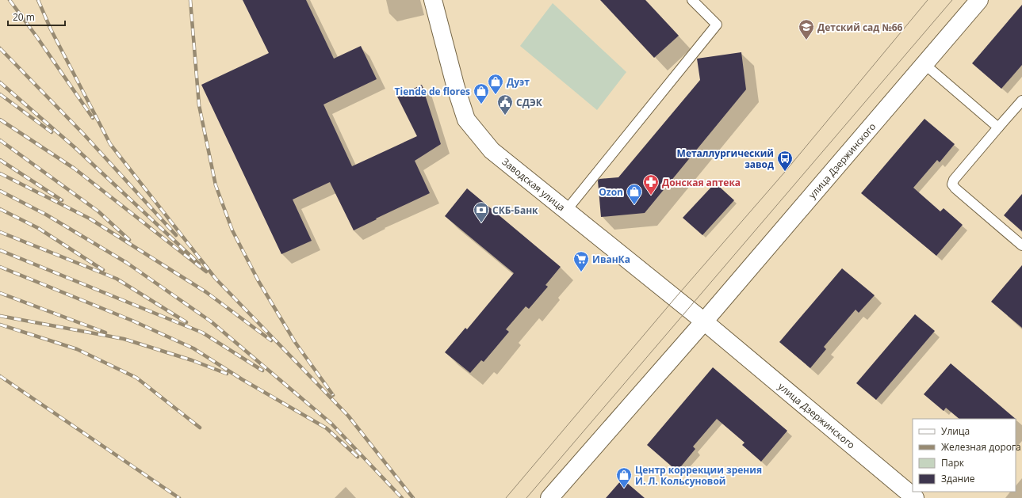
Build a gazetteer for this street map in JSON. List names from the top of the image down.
{
  "streets": {
    "street": ["улица Дзержинского", "Заводская улица"]
  },
  "crossings": [
    ["улица Дзержинского", "Заводская улица"]
  ],
  "places": {
    "school or university": ["Детский сад №66"],
    "shop": [
      "Дуэт",
      "Tiende de flores",
      "Ozon",
      "Центр коррекции зрения И. Л. Кольсуновой"
    ],
    "public building": ["СДЭК"],
    "bus stop": ["Металлургический завод"],
    "pharmacy": ["Донская аптека"],
    "bank": ["СКБ-Банк"],
    "supermarket": ["ИванКа"]
  },
  "legend": [
    "Улица",
    "Железная дорога",
    "Парк",
    "Здание"
  ],
  "scale_bar": "20 m"
}
